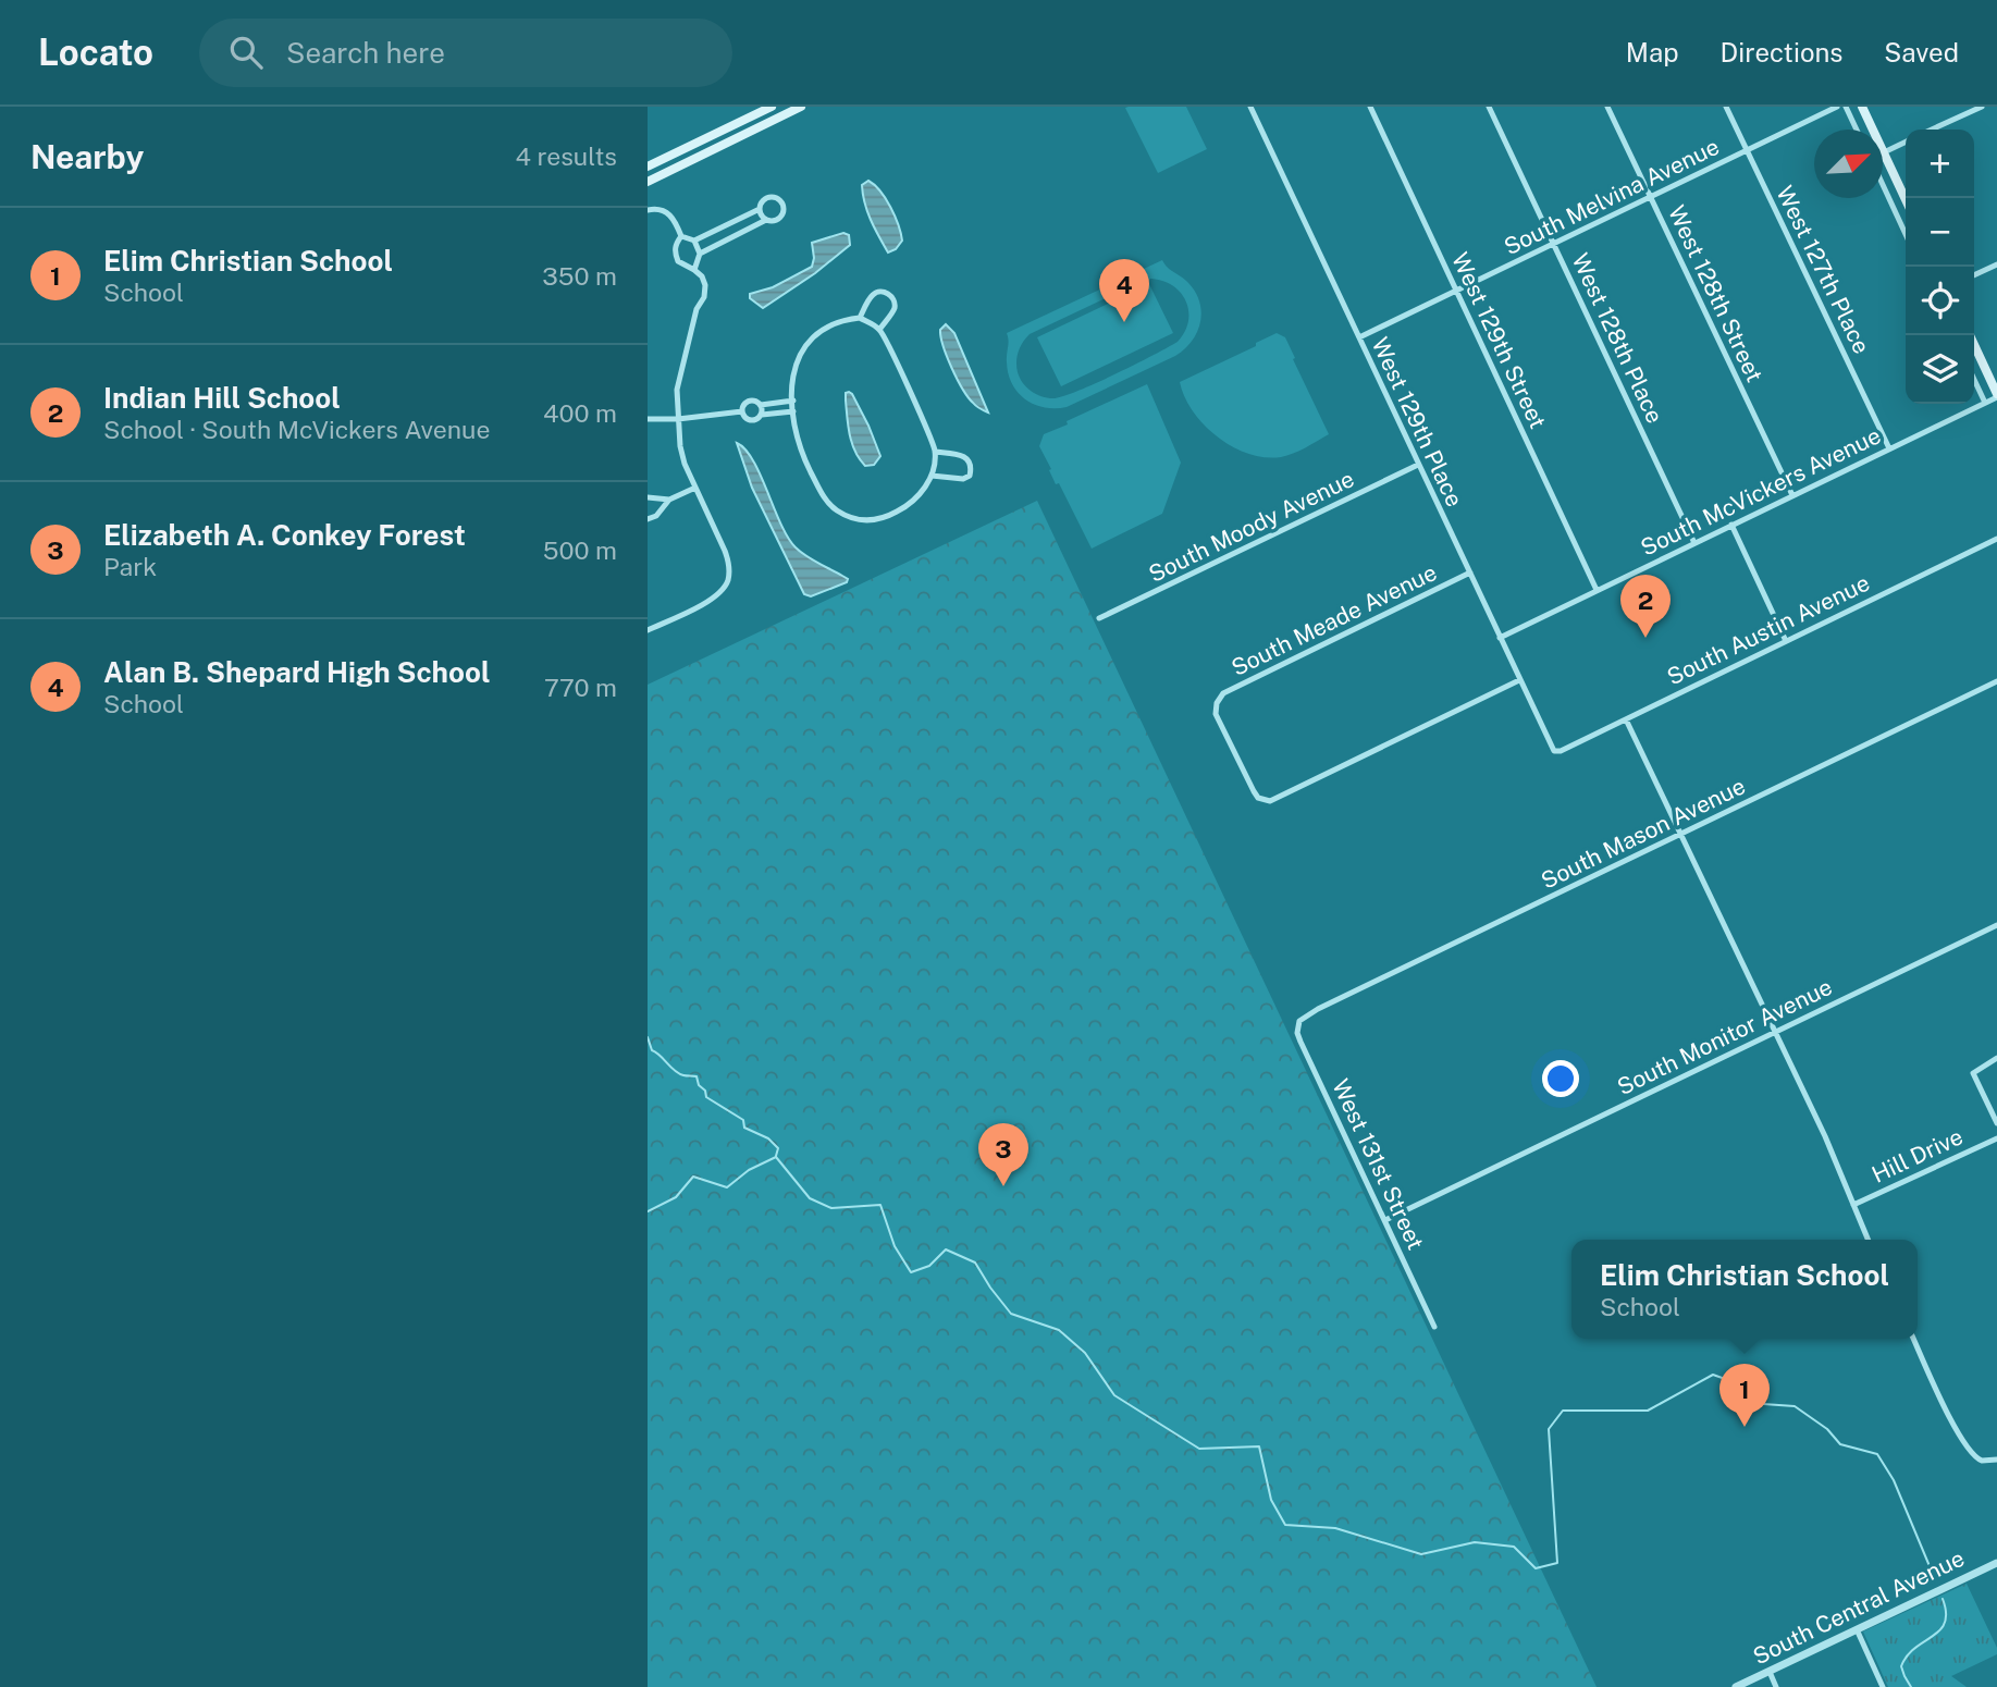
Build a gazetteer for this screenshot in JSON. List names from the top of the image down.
{
  "streets": {
    "street": [
      "South Melvina Avenue",
      "West 127th Place",
      "West 128th Street",
      "West 128th Place",
      "West 129th Street",
      "West 129th Place",
      "South McVickers Avenue",
      "South Moody Avenue",
      "South Meade Avenue",
      "South Austin Avenue",
      "South Mason Avenue",
      "South Monitor Avenue",
      "Hill Drive",
      "West 131st Street",
      "South Central Avenue"
    ]
  },
  "crossings": [
    ["South Melvina Avenue", "West 127th Place"],
    ["South Melvina Avenue", "West 128th Street"],
    ["South Melvina Avenue", "West 128th Place"],
    ["South Melvina Avenue", "West 129th Street"],
    ["South Melvina Avenue", "West 129th Place"],
    ["West 127th Place", "South McVickers Avenue"],
    ["West 128th Street", "South McVickers Avenue"],
    ["West 128th Place", "South McVickers Avenue"],
    ["West 129th Street", "South McVickers Avenue"],
    ["West 129th Place", "South McVickers Avenue"],
    ["West 129th Place", "South Moody Avenue"],
    ["West 129th Place", "South Meade Avenue"],
    ["West 129th Place", "South Austin Avenue"],
    ["South Mason Avenue", "West 131st Street"],
    ["South Monitor Avenue", "West 131st Street"]
  ],
  "north": "top right",
  "page": {
    "header": "Locato",
    "search": "Search here",
    "nav": ["Map", "Directions", "Saved"],
    "heading": ["Nearby", "4 results"],
    "map_buttons": ["+", "−"],
    "list": [
      {
        "mark": "1",
        "name": "Elim Christian School",
        "note": "School",
        "value": "350 m"
      },
      {
        "mark": "2",
        "name": "Indian Hill School",
        "note": "School · South McVickers Avenue",
        "value": "400 m"
      },
      {
        "mark": "3",
        "name": "Elizabeth A. Conkey Forest",
        "note": "Park",
        "value": "500 m"
      },
      {
        "mark": "4",
        "name": "Alan B. Shepard High School",
        "note": "School",
        "value": "770 m"
      }
    ],
    "pins": [
      "4",
      "2",
      "3",
      "1"
    ],
    "popup": ["Elim Christian School", "School"]
  }
}
